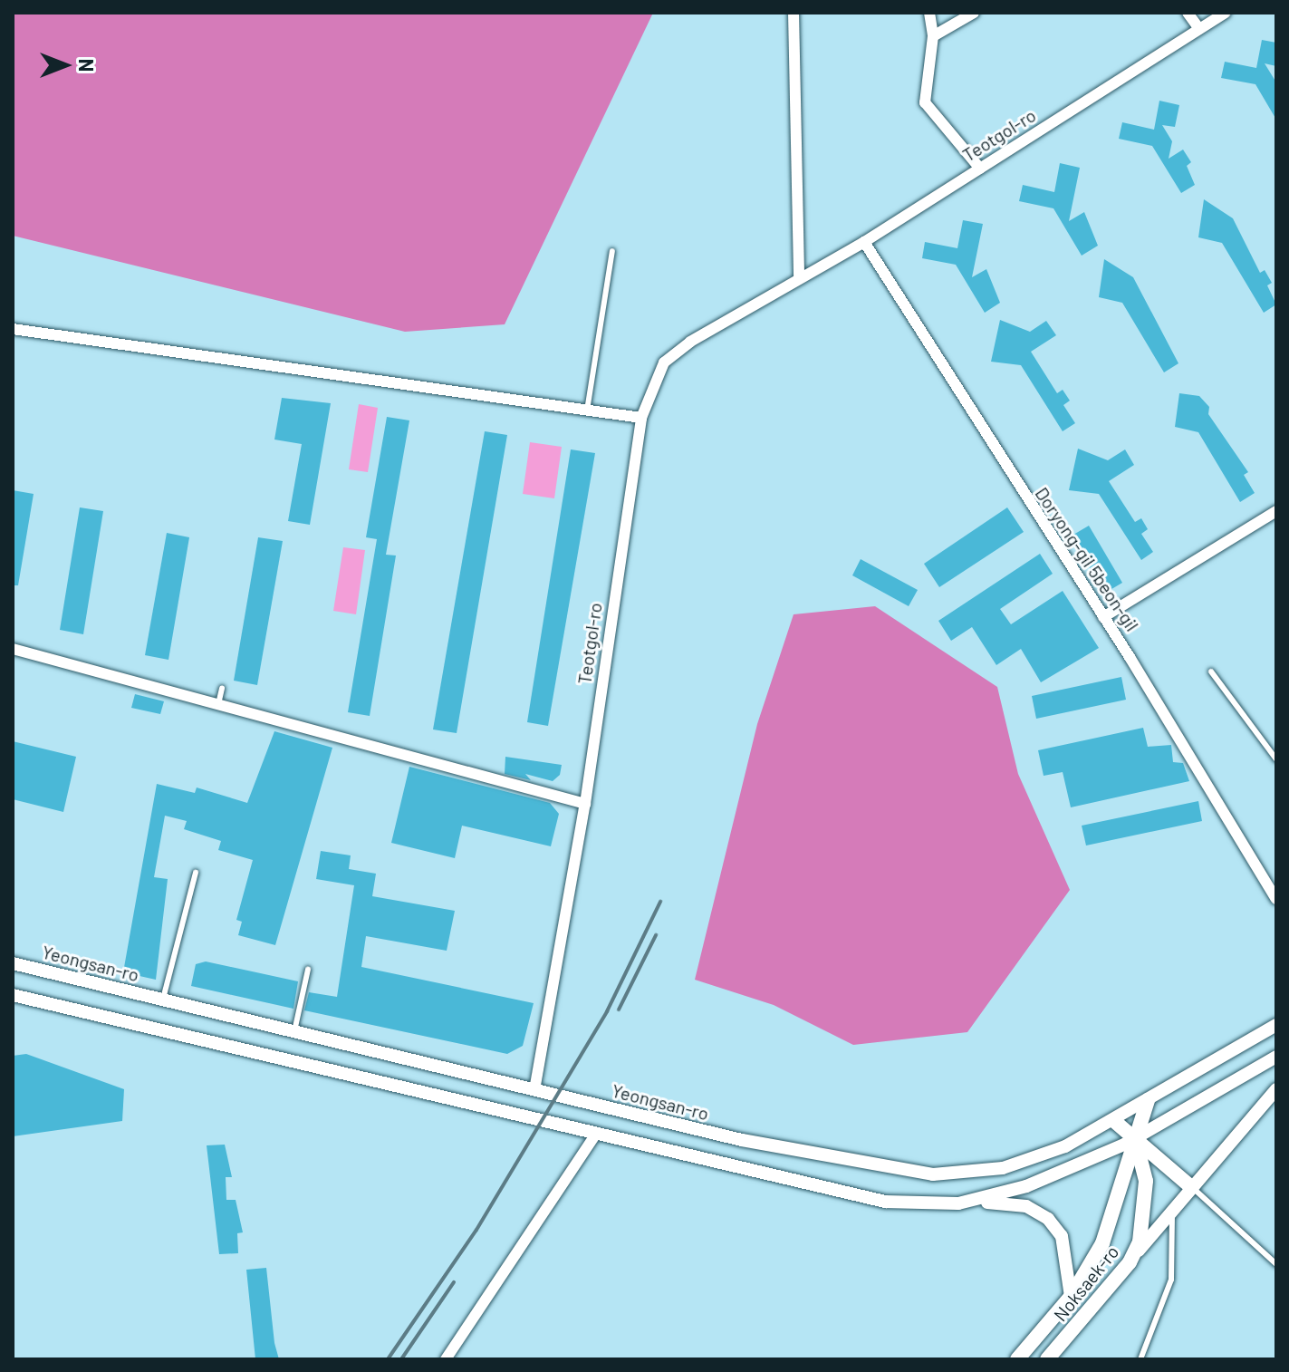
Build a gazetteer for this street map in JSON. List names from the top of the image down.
{
  "streets": {
    "main road": ["Noksaek-ro"],
    "street": ["Teotgol-ro", "Doryong-gil 5beon-gil", "Yeongsan-ro"]
  },
  "crossings": [
    ["Teotgol-ro", "Doryong-gil 5beon-gil"],
    ["Teotgol-ro", "Yeongsan-ro"],
    ["Yeongsan-ro", "Noksaek-ro"]
  ],
  "north": "right"
}
